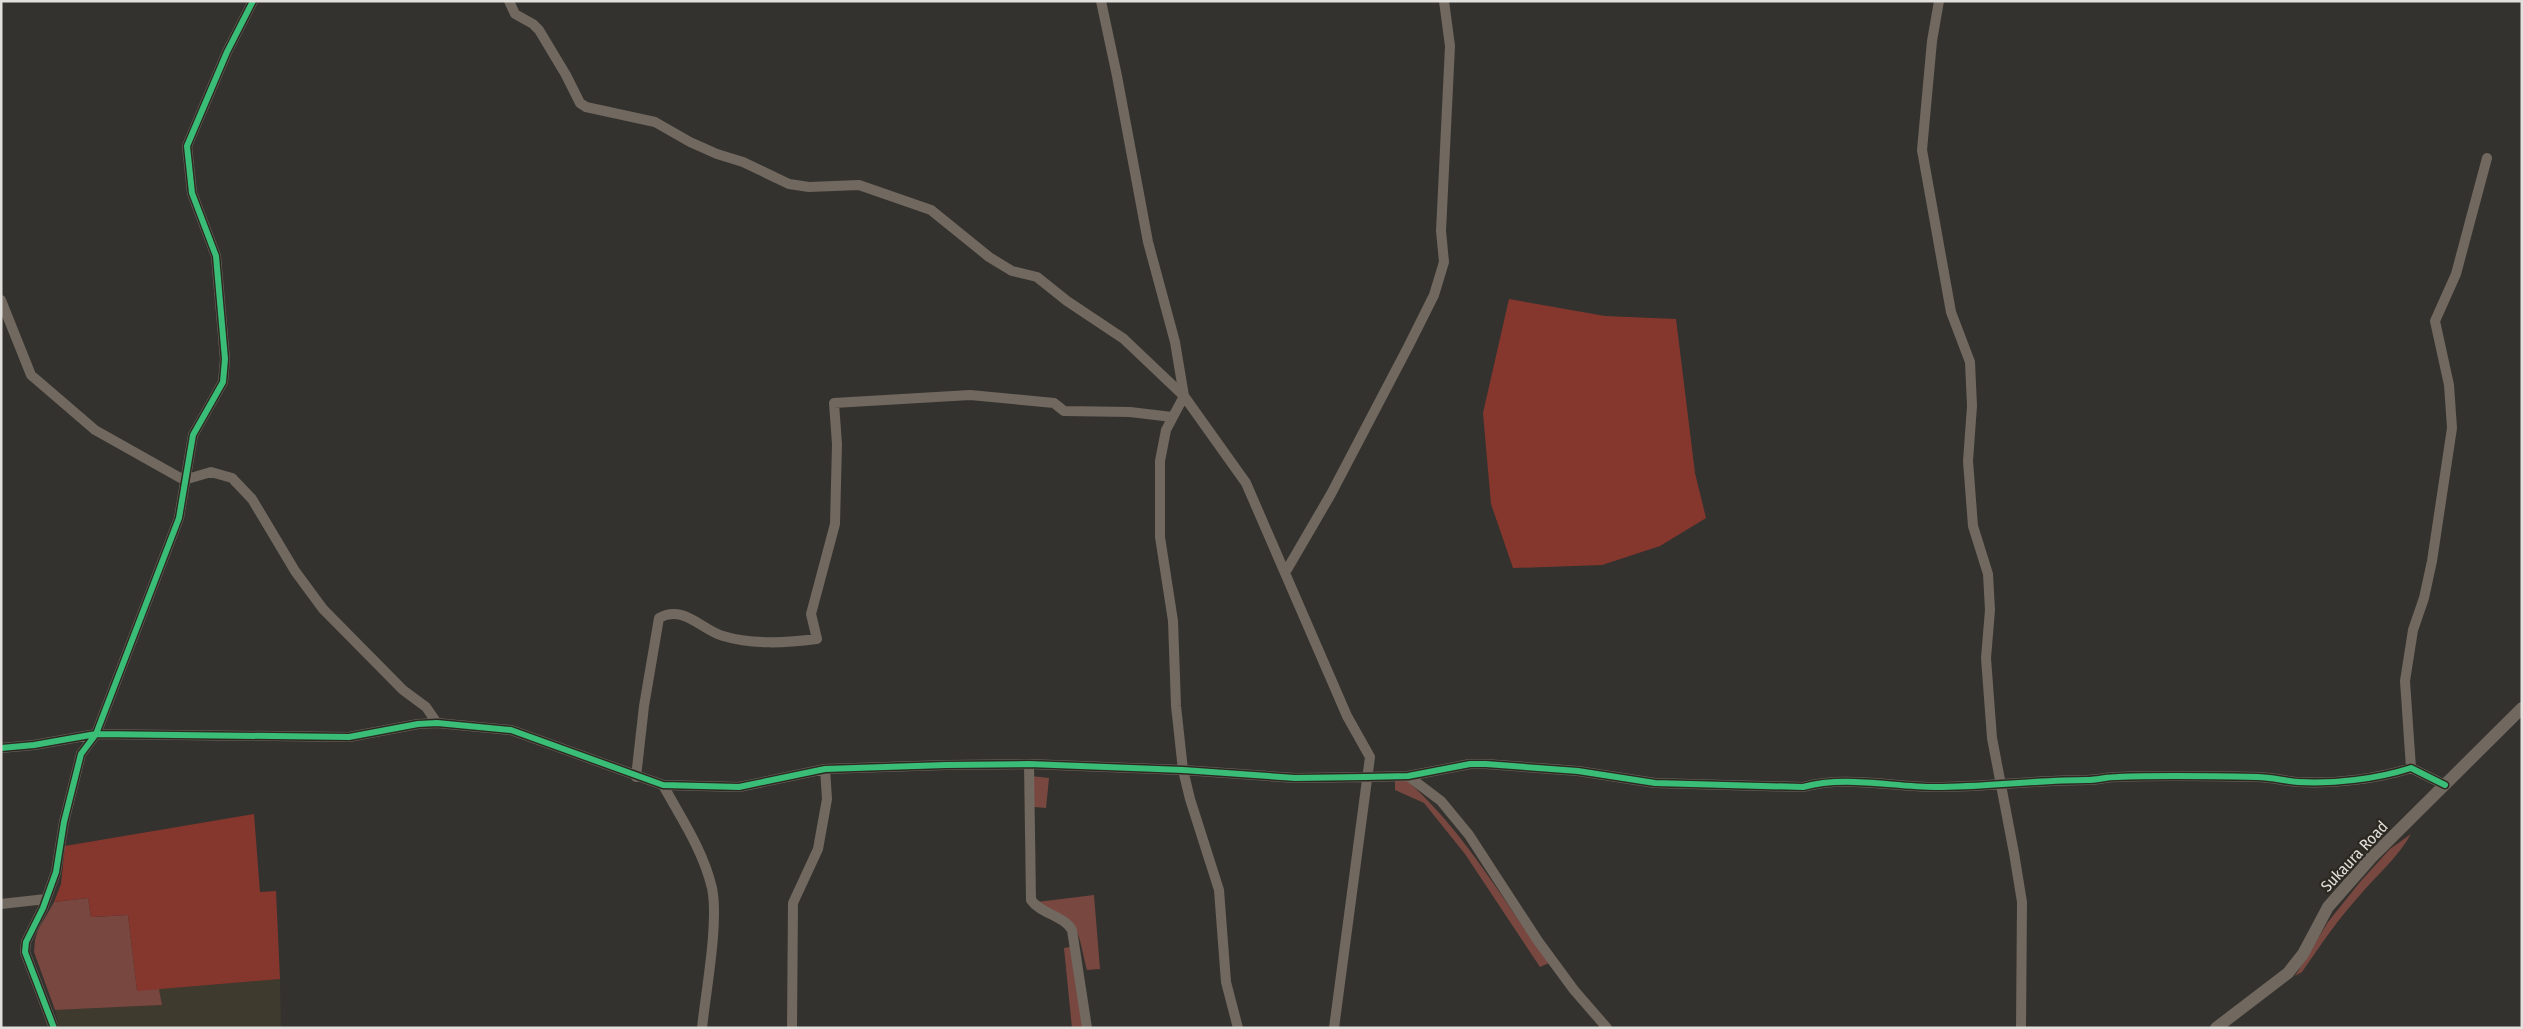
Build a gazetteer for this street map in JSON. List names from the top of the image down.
{
  "streets": {
    "street": ["Sukaura Road"]
  }
}
